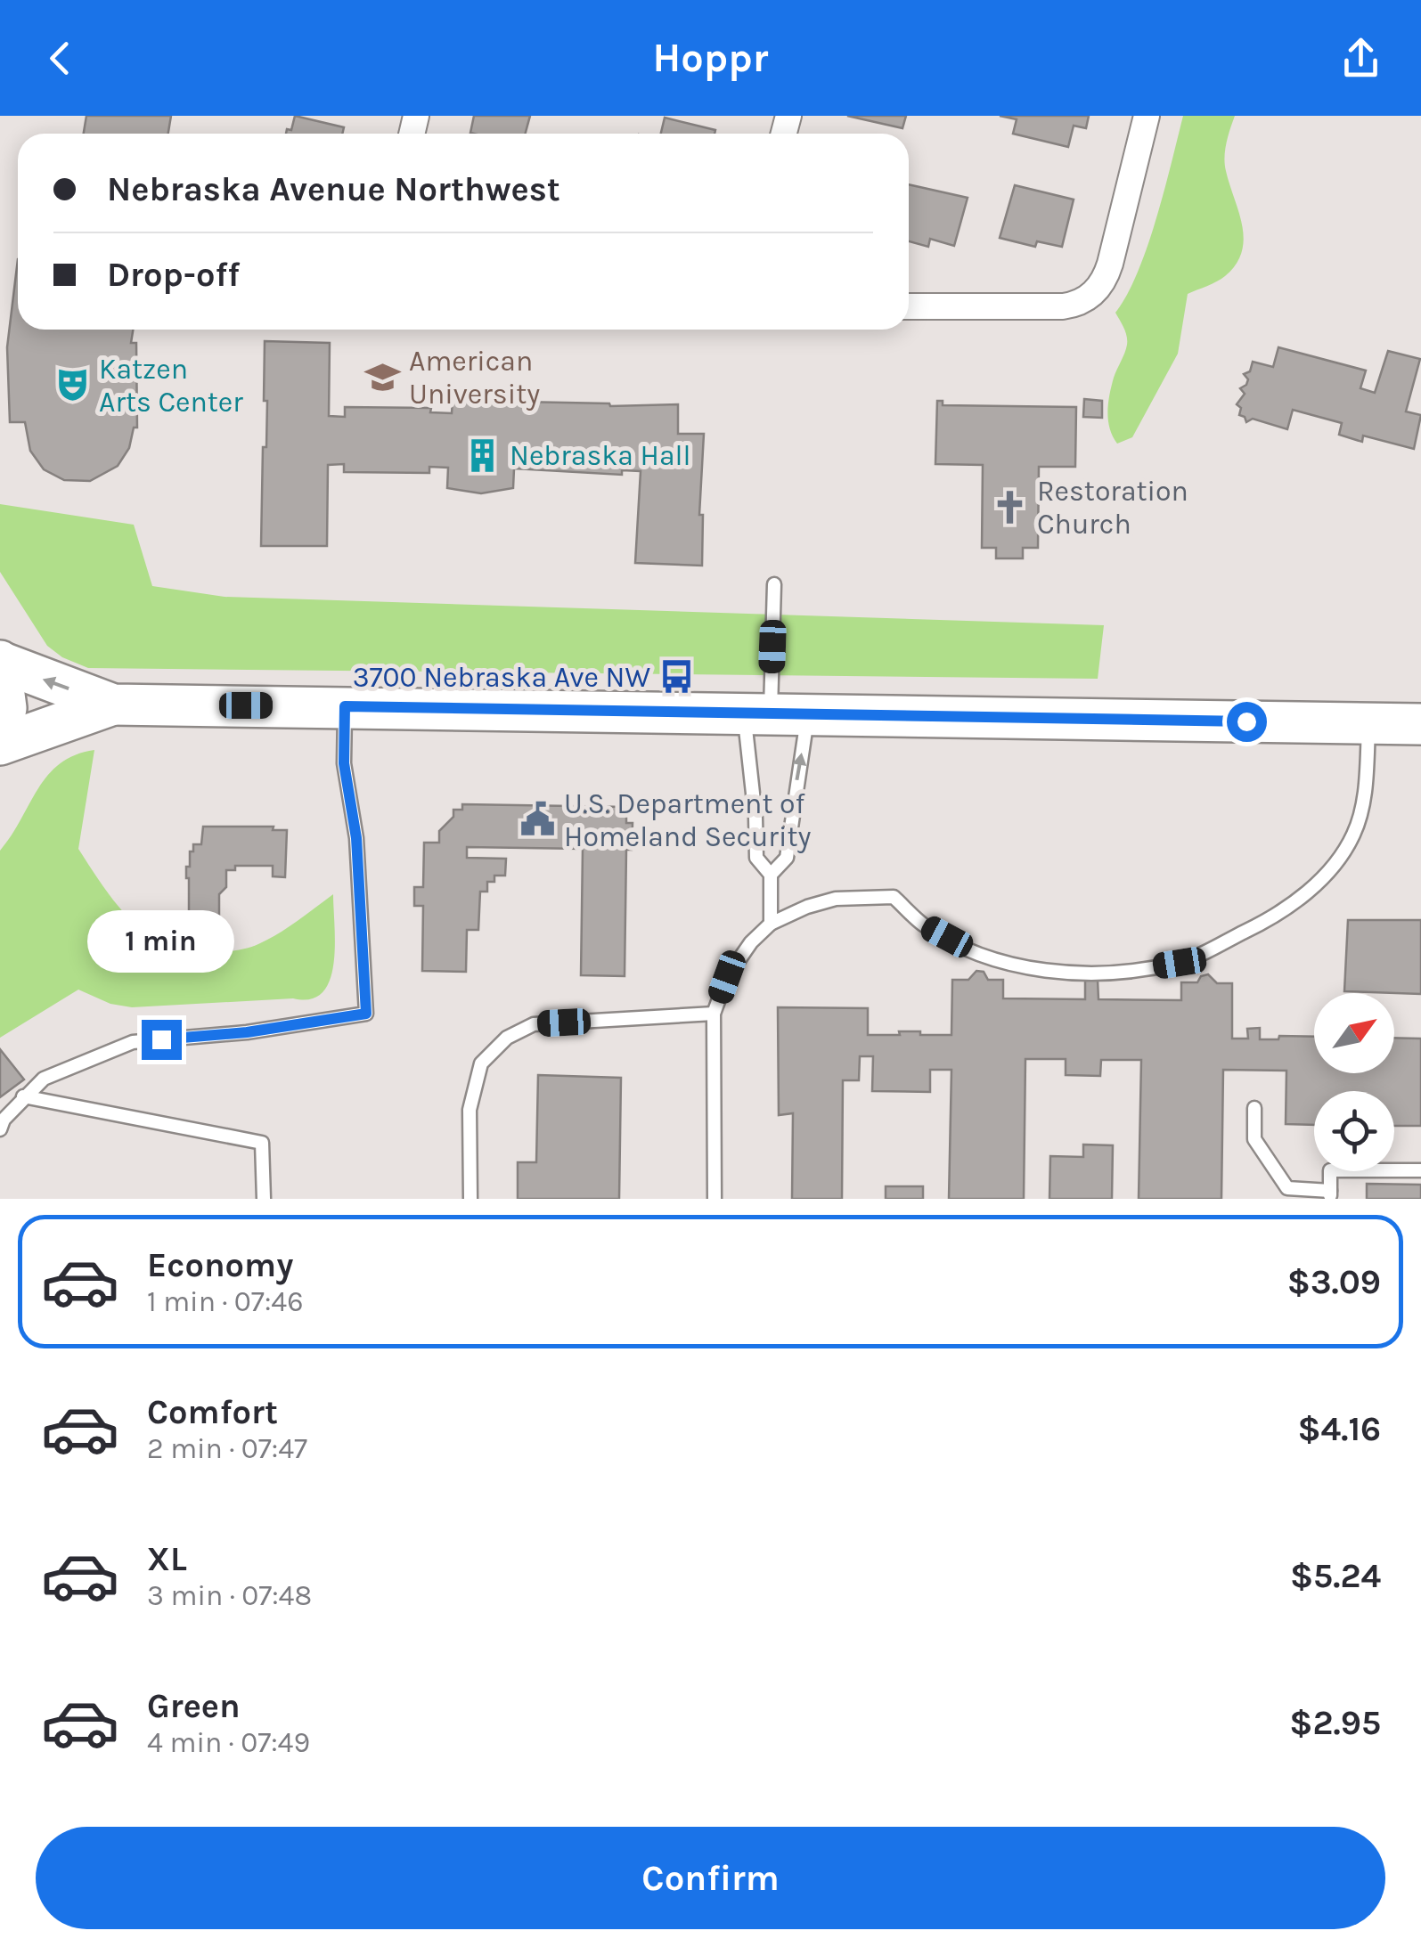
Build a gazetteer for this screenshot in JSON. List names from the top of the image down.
{
  "places": {
    "school or university": ["American University"],
    "theatre": ["Katzen Arts Center"],
    "building": ["Nebraska Hall"],
    "church": ["Restoration Church"],
    "bus stop": ["3700 Nebraska Ave NW"],
    "public building": ["U.S. Department of Homeland Security"]
  },
  "north": "top right",
  "page": {
    "header": "Hoppr",
    "banner": ["Nebraska Avenue Northwest", "Drop-off"],
    "bubble": "1 min",
    "list": [
      {
        "name": "Economy",
        "note": "1 min · 07:46",
        "value": "$3.09"
      },
      {
        "name": "Comfort",
        "note": "2 min · 07:47",
        "value": "$4.16"
      },
      {
        "name": "XL",
        "note": "3 min · 07:48",
        "value": "$5.24"
      },
      {
        "name": "Green",
        "note": "4 min · 07:49",
        "value": "$2.95"
      }
    ],
    "buttons": "Confirm"
  }
}
